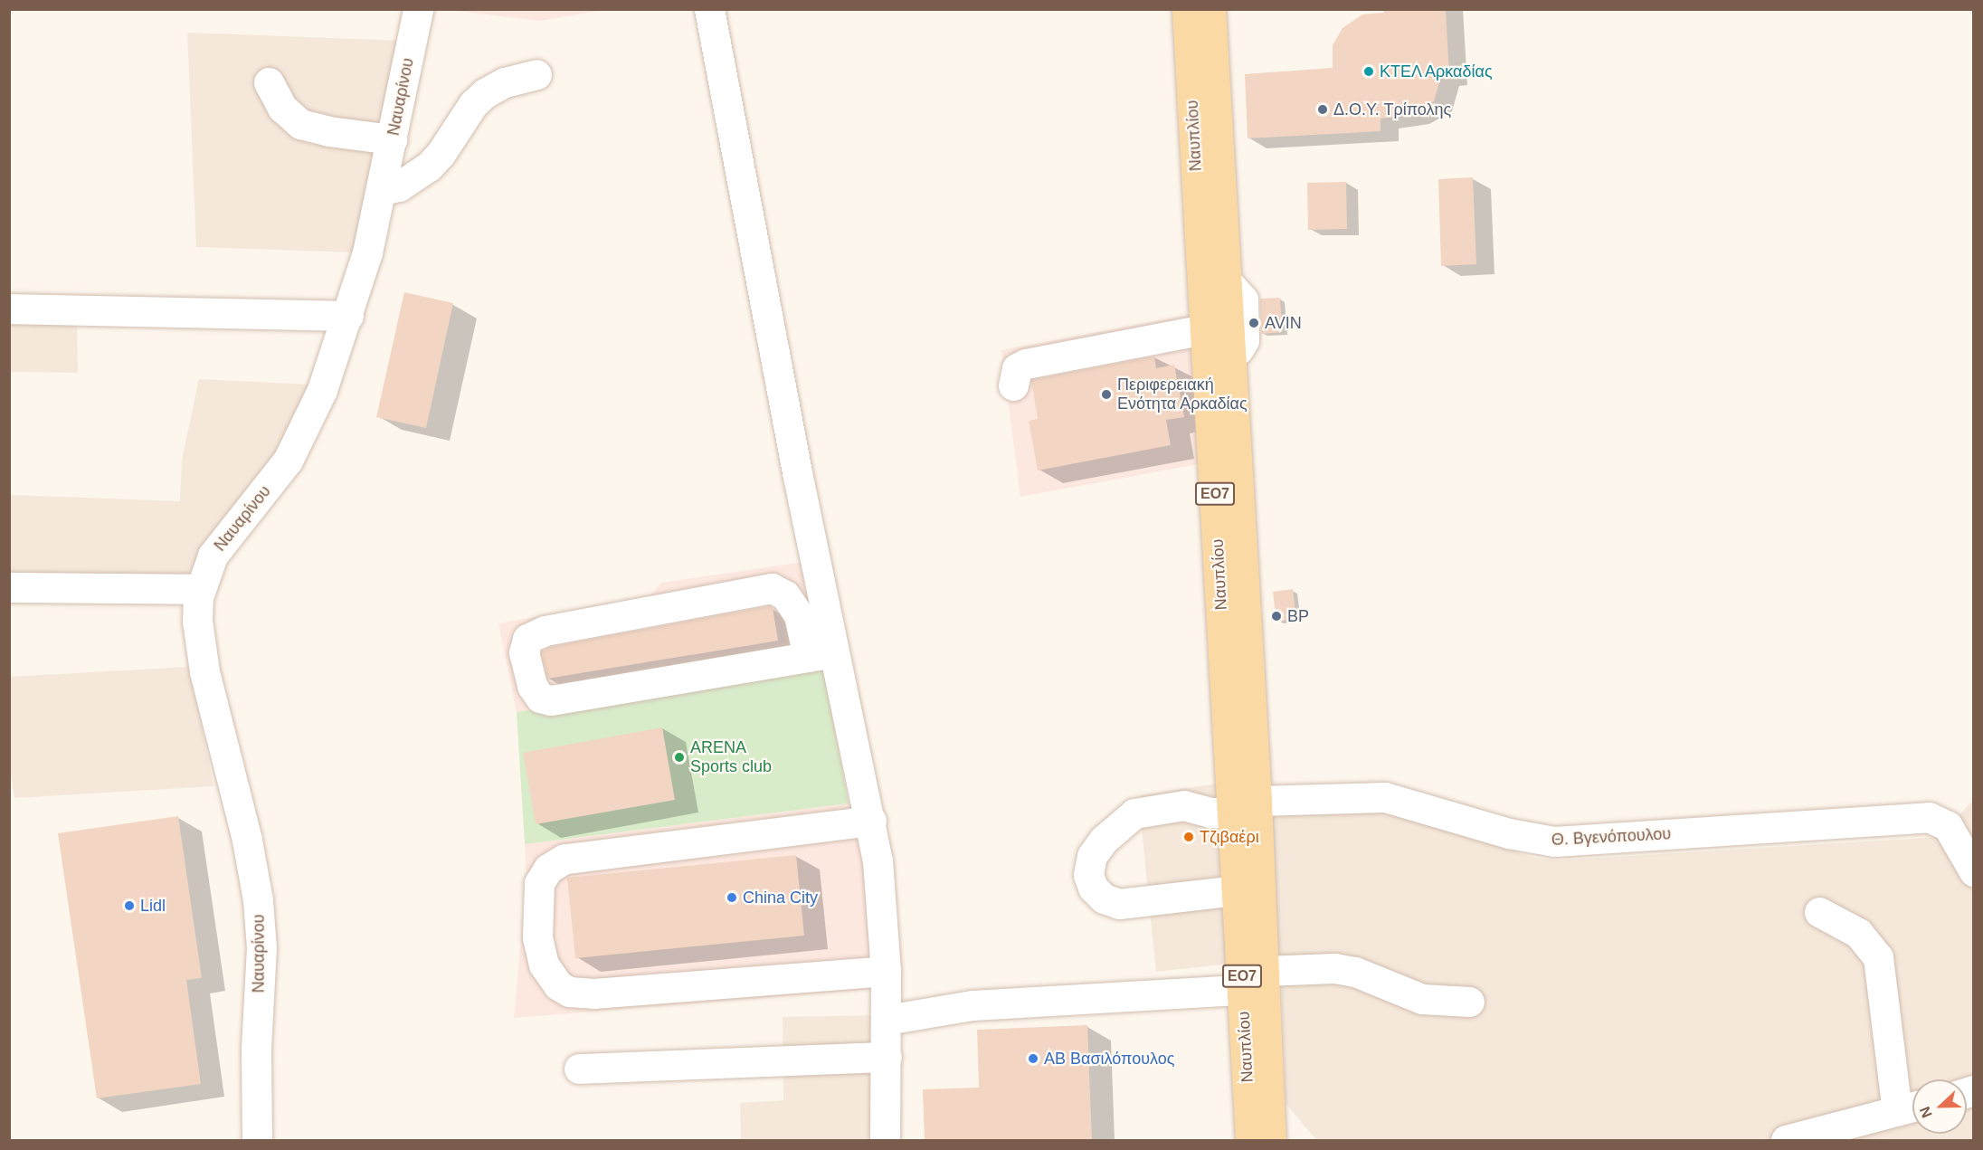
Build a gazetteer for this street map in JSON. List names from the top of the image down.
{
  "streets": {
    "main road": ["Ναυπλίου", "ΕΟ7"],
    "street": ["Ναυαρίνου", "Θ. Βγενόπουλου"]
  },
  "crossings": [
    ["Ναυπλίου", "Θ. Βγενόπουλου"]
  ],
  "places": [
    "ΚΤΕΛ Αρκαδίας",
    "Δ.Ο.Υ. Τρίπολης",
    "AVIN",
    "Περιφερειακή Ενότητα Αρκαδίας",
    "BP",
    "ARENA Sports club",
    "Τζιβαέρι",
    "China City",
    "Lidl",
    "ΑΒ Βασιλόπουλος"
  ],
  "north": "left"
}
